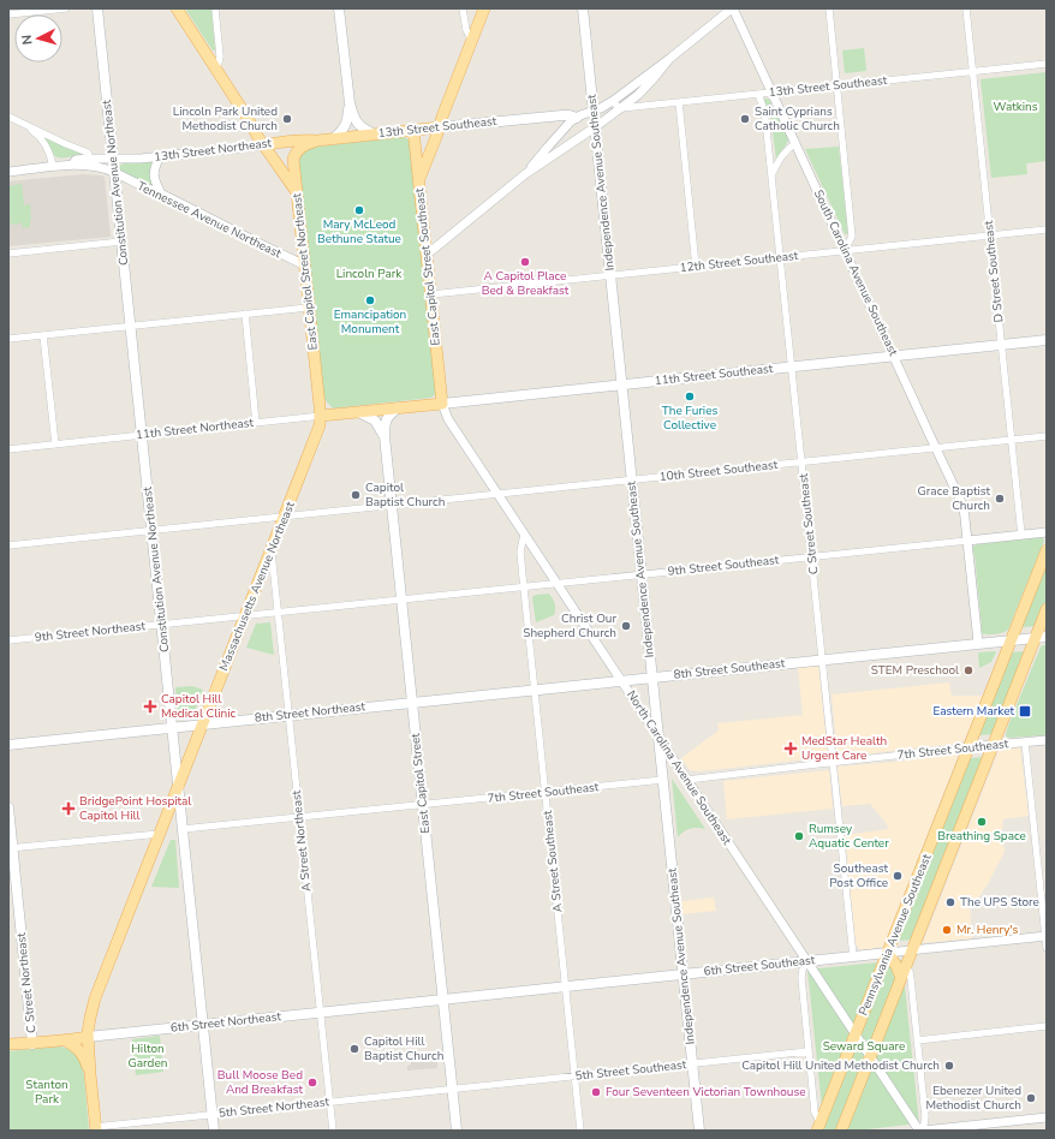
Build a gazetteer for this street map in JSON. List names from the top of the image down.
{
  "streets": {
    "main road": [
      "13th Street Southeast",
      "13th Street Northeast",
      "Constitution Avenue Northeast",
      "Independence Avenue Southeast",
      "East Capitol Street Southeast",
      "East Capitol Street Northeast",
      "11th Street Southeast",
      "11th Street Northeast",
      "Massachusetts Avenue Northeast",
      "8th Street Southeast",
      "8th Street Northeast",
      "East Capitol Street",
      "Pennsylvania Avenue Southeast",
      "6th Street Southeast",
      "C Street Northeast",
      "6th Street Northeast"
    ],
    "street": [
      "Tennessee Avenue Northeast",
      "12th Street Southeast",
      "D Street Southeast",
      "South Carolina Avenue Southeast",
      "10th Street Southeast",
      "C Street Southeast",
      "9th Street Southeast",
      "9th Street Northeast",
      "7th Street Southeast",
      "North Carolina Avenue Southeast",
      "A Street Northeast",
      "A Street Southeast",
      "5th Street Southeast",
      "5th Street Northeast"
    ]
  },
  "crossings": [
    ["13th Street Southeast", "13th Street Northeast"],
    ["13th Street Southeast", "East Capitol Street Southeast"],
    ["13th Street Southeast", "D Street Southeast"],
    ["13th Street Southeast", "South Carolina Avenue Southeast"],
    ["13th Street Southeast", "C Street Southeast"],
    ["13th Street Northeast", "Constitution Avenue Northeast"],
    ["13th Street Northeast", "Tennessee Avenue Northeast"],
    ["13th Street Northeast", "East Capitol Street Northeast"],
    ["Constitution Avenue Northeast", "Tennessee Avenue Northeast"],
    ["Constitution Avenue Northeast", "11th Street Northeast"],
    ["Constitution Avenue Northeast", "10th Street Southeast"],
    ["Constitution Avenue Northeast", "Massachusetts Avenue Northeast"],
    ["Constitution Avenue Northeast", "9th Street Northeast"],
    ["Constitution Avenue Northeast", "8th Street Northeast"],
    ["Constitution Avenue Northeast", "7th Street Southeast"],
    ["Constitution Avenue Northeast", "6th Street Northeast"],
    ["Constitution Avenue Northeast", "5th Street Northeast"],
    ["Independence Avenue Southeast", "12th Street Southeast"],
    ["Independence Avenue Southeast", "11th Street Southeast"],
    ["Independence Avenue Southeast", "10th Street Southeast"],
    ["Independence Avenue Southeast", "9th Street Southeast"],
    ["Independence Avenue Southeast", "8th Street Southeast"],
    ["Independence Avenue Southeast", "7th Street Southeast"],
    ["Independence Avenue Southeast", "North Carolina Avenue Southeast"],
    ["Independence Avenue Southeast", "6th Street Southeast"],
    ["Independence Avenue Southeast", "5th Street Southeast"],
    ["Tennessee Avenue Northeast", "East Capitol Street Northeast"],
    ["12th Street Southeast", "East Capitol Street Southeast"],
    ["12th Street Southeast", "D Street Southeast"],
    ["12th Street Southeast", "South Carolina Avenue Southeast"],
    ["12th Street Southeast", "C Street Southeast"],
    ["East Capitol Street Southeast", "11th Street Southeast"],
    ["East Capitol Street Southeast", "North Carolina Avenue Southeast"],
    ["East Capitol Street Northeast", "11th Street Northeast"],
    ["East Capitol Street Northeast", "Massachusetts Avenue Northeast"],
    ["D Street Southeast", "11th Street Southeast"],
    ["D Street Southeast", "10th Street Southeast"],
    ["D Street Southeast", "9th Street Southeast"],
    ["South Carolina Avenue Southeast", "11th Street Southeast"],
    ["South Carolina Avenue Southeast", "10th Street Southeast"],
    ["South Carolina Avenue Southeast", "9th Street Southeast"],
    ["11th Street Southeast", "11th Street Northeast"],
    ["11th Street Southeast", "C Street Southeast"],
    ["11th Street Southeast", "North Carolina Avenue Southeast"],
    ["11th Street Northeast", "Massachusetts Avenue Northeast"],
    ["10th Street Southeast", "C Street Southeast"],
    ["10th Street Southeast", "Massachusetts Avenue Northeast"],
    ["10th Street Southeast", "North Carolina Avenue Southeast"],
    ["10th Street Southeast", "East Capitol Street"],
    ["C Street Southeast", "9th Street Southeast"],
    ["C Street Southeast", "8th Street Southeast"],
    ["C Street Southeast", "7th Street Southeast"],
    ["C Street Southeast", "6th Street Southeast"],
    ["9th Street Southeast", "9th Street Northeast"],
    ["9th Street Southeast", "North Carolina Avenue Southeast"],
    ["9th Street Southeast", "East Capitol Street"],
    ["9th Street Southeast", "A Street Southeast"],
    ["Massachusetts Avenue Northeast", "9th Street Northeast"],
    ["Massachusetts Avenue Northeast", "8th Street Northeast"],
    ["Massachusetts Avenue Northeast", "A Street Northeast"],
    ["Massachusetts Avenue Northeast", "6th Street Northeast"],
    ["9th Street Northeast", "East Capitol Street"],
    ["9th Street Northeast", "A Street Northeast"],
    ["8th Street Southeast", "8th Street Northeast"],
    ["8th Street Southeast", "North Carolina Avenue Southeast"],
    ["8th Street Southeast", "East Capitol Street"],
    ["8th Street Southeast", "A Street Southeast"],
    ["8th Street Southeast", "Pennsylvania Avenue Southeast"],
    ["8th Street Northeast", "East Capitol Street"],
    ["8th Street Northeast", "A Street Northeast"],
    ["7th Street Southeast", "North Carolina Avenue Southeast"],
    ["7th Street Southeast", "East Capitol Street"],
    ["7th Street Southeast", "A Street Northeast"],
    ["7th Street Southeast", "A Street Southeast"],
    ["7th Street Southeast", "Pennsylvania Avenue Southeast"],
    ["North Carolina Avenue Southeast", "A Street Southeast"],
    ["North Carolina Avenue Southeast", "Pennsylvania Avenue Southeast"],
    ["North Carolina Avenue Southeast", "6th Street Southeast"],
    ["East Capitol Street", "6th Street Southeast"],
    ["East Capitol Street", "6th Street Northeast"],
    ["East Capitol Street", "5th Street Southeast"],
    ["East Capitol Street", "5th Street Northeast"],
    ["A Street Northeast", "6th Street Northeast"],
    ["A Street Northeast", "5th Street Northeast"],
    ["A Street Southeast", "6th Street Southeast"],
    ["A Street Southeast", "5th Street Southeast"],
    ["Pennsylvania Avenue Southeast", "6th Street Southeast"],
    ["6th Street Southeast", "6th Street Northeast"],
    ["C Street Northeast", "6th Street Northeast"],
    ["5th Street Southeast", "5th Street Northeast"]
  ],
  "parks": [
    "Watkins",
    "Lincoln Park",
    "Seward Square",
    "Hilton Garden",
    "Stanton Park"
  ],
  "places": {
    "other": [
      "Lincoln Park United Methodist Church",
      "Saint Cyprians Catholic Church",
      "Mary McLeod Bethune Statue",
      "A Capitol Place Bed & Breakfast",
      "Emancipation Monument",
      "The Furies Collective",
      "Capitol Baptist Church",
      "Grace Baptist Church",
      "Christ Our Shepherd Church",
      "STEM Preschool",
      "Breathing Space",
      "Rumsey Aquatic Center",
      "Southeast Post Office",
      "The UPS Store",
      "Mr. Henry's",
      "Capitol Hill Baptist Church",
      "Capitol Hill United Methodist Church",
      "Bull Moose Bed And Breakfast",
      "Four Seventeen Victorian Townhouse",
      "Ebenezer United Methodist Church"
    ],
    "health": ["Capitol Hill Medical Clinic", "MedStar Health Urgent Care", "BridgePoint Hospital Capitol Hill"],
    "transit": ["Eastern Market"]
  },
  "north": "left"
}
